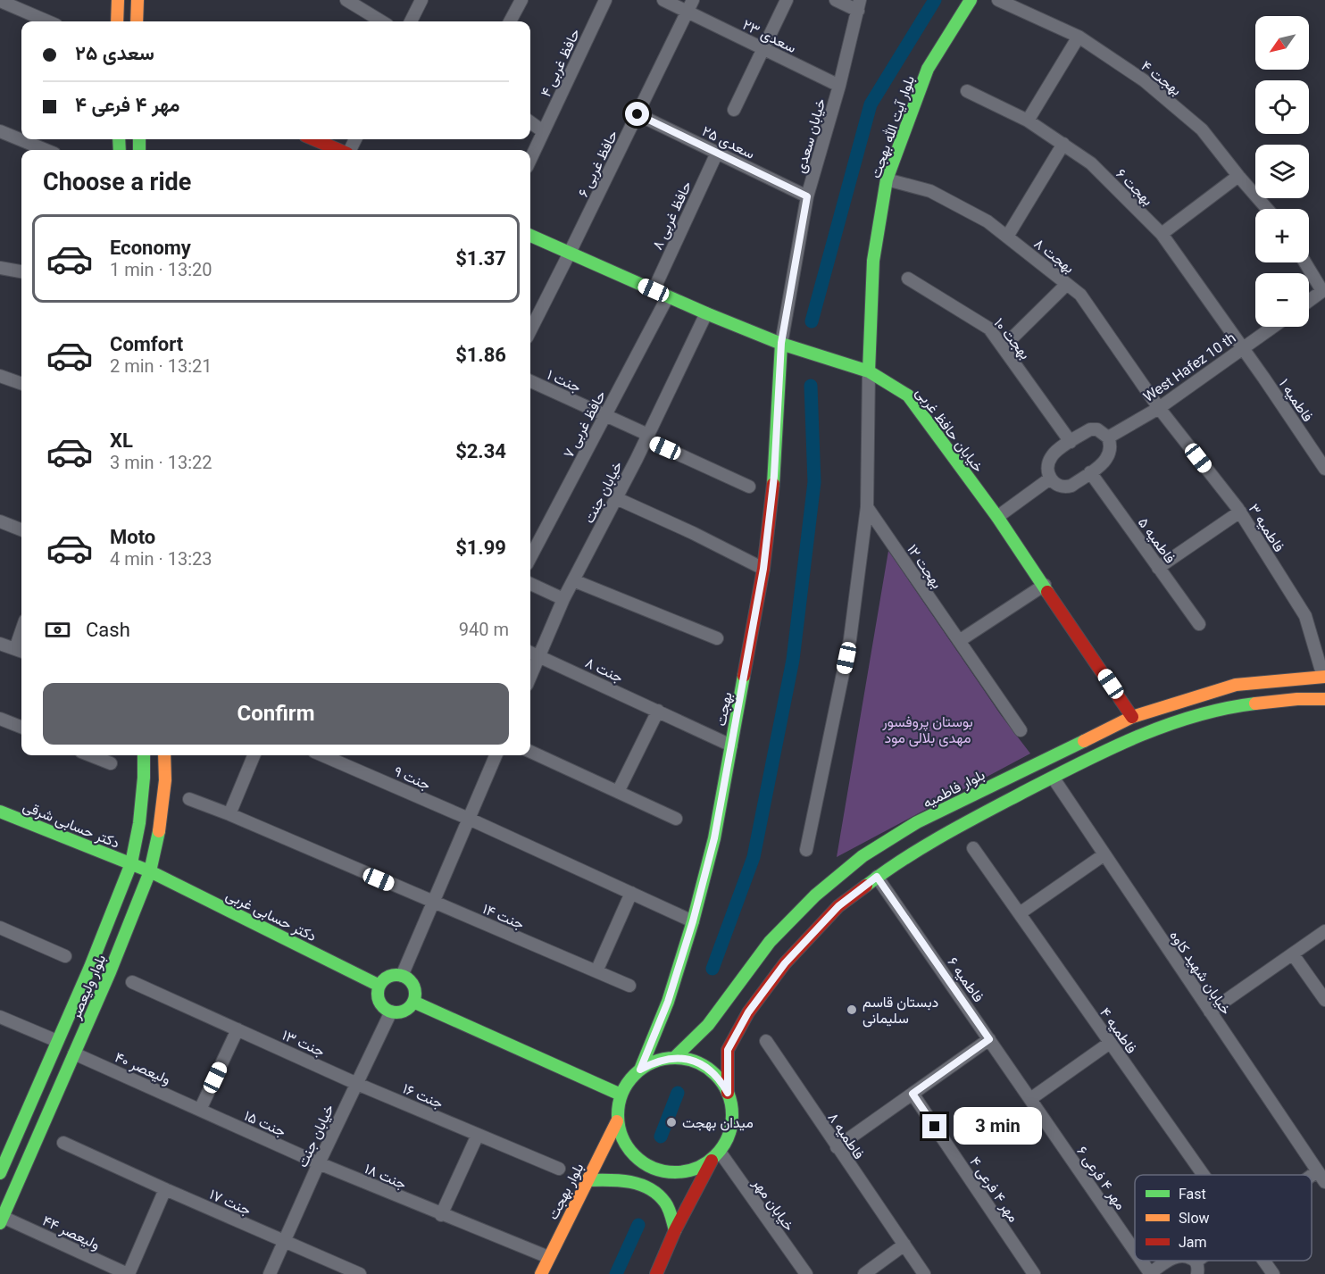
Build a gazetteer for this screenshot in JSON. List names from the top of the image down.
{
  "streets": {
    "main road": [
      "بلوار آیت الله بهجت",
      "خیابان حافظ غربی",
      "بهجت",
      "بلوار فاطمیه",
      "دکتر حسابی شرقی",
      "دکتر حسابی غربی",
      "بلوار ولیعصر",
      "بلوار بهجت"
    ],
    "street": [
      "سعدی ۲۳",
      "حافظ غربی ۴",
      "بهجت ۴",
      "خیابان سعدی",
      "سعدی ۲۵",
      "حافظ غربی ۶",
      "بهجت ۶",
      "حافظ غربی ۸",
      "بهجت ۸",
      "بهجت ۱۰",
      "West Hafez 10 th",
      "جنت ۱",
      "فاطمیه ۱",
      "حافظ غربی ۷",
      "خیابان جنت",
      "فاطمیه ۳",
      "فاطمیه ۵",
      "بهجت ۱۲",
      "جنت ۸",
      "جنت ۹",
      "جنت ۱۴",
      "خیابان شهید کاوه",
      "فاطمیه ۶",
      "فاطمیه ۴",
      "جنت ۱۳",
      "ولیعصر ۴۰",
      "جنت ۱۶",
      "جنت ۱۵",
      "فاطمیه ۸",
      "جنت ۱۸",
      "مهر ۴ فرعی ۶",
      "مهر ۴ فرعی ۴",
      "جنت ۱۷",
      "خیابان مهر",
      "ولیعصر ۴۴"
    ]
  },
  "crossings": [
    ["سعدی ۲۳", "خیابان سعدی"],
    ["سعدی ۲۳", "حافظ غربی ۶"],
    ["بلوار آیت الله بهجت", "بهجت ۸"],
    ["بلوار آیت الله بهجت", "خیابان حافظ غربی"],
    ["خیابان سعدی", "سعدی ۲۵"],
    ["خیابان سعدی", "خیابان حافظ غربی"],
    ["خیابان سعدی", "بهجت"],
    ["سعدی ۲۵", "حافظ غربی ۶"],
    ["سعدی ۲۵", "حافظ غربی ۸"],
    ["حافظ غربی ۶", "خیابان حافظ غربی"],
    ["بهجت ۶", "West Hafez 10 th"],
    ["بهجت ۶", "فاطمیه ۱"],
    ["حافظ غربی ۸", "خیابان حافظ غربی"],
    ["بهجت ۸", "West Hafez 10 th"],
    ["بهجت ۸", "فاطمیه ۳"],
    ["West Hafez 10 th", "فاطمیه ۱"],
    ["West Hafez 10 th", "فاطمیه ۳"],
    ["جنت ۱", "حافظ غربی ۷"],
    ["جنت ۱", "خیابان جنت"],
    ["حافظ غربی ۷", "خیابان حافظ غربی"],
    ["خیابان حافظ غربی", "خیابان جنت"],
    ["خیابان حافظ غربی", "بهجت"],
    ["خیابان حافظ غربی", "بلوار فاطمیه"],
    ["خیابان جنت", "جنت ۸"],
    ["خیابان جنت", "دکتر حسابی غربی"],
    ["خیابان جنت", "جنت ۱۳"],
    ["خیابان جنت", "جنت ۱۶"],
    ["خیابان جنت", "جنت ۱۵"],
    ["خیابان جنت", "جنت ۱۸"],
    ["خیابان جنت", "جنت ۱۷"],
    ["فاطمیه ۳", "بلوار فاطمیه"],
    ["جنت ۸", "بهجت"],
    ["بهجت", "جنت ۹"],
    ["بهجت", "بلوار فاطمیه"],
    ["بهجت", "بلوار بهجت"],
    ["بهجت", "خیابان مهر"],
    ["بلوار فاطمیه", "بلوار بهجت"],
    ["بلوار فاطمیه", "خیابان مهر"],
    ["دکتر حسابی شرقی", "دکتر حسابی غربی"],
    ["دکتر حسابی شرقی", "بلوار ولیعصر"],
    ["دکتر حسابی غربی", "بلوار ولیعصر"],
    ["فاطمیه ۶", "مهر ۴ فرعی ۶"],
    ["بلوار ولیعصر", "ولیعصر ۴۰"],
    ["بلوار ولیعصر", "ولیعصر ۴۴"],
    ["جنت ۱۳", "جنت ۱۶"],
    ["ولیعصر ۴۰", "جنت ۱۵"],
    ["جنت ۱۵", "جنت ۱۸"],
    ["جنت ۱۸", "بلوار بهجت"],
    ["بلوار بهجت", "خیابان مهر"]
  ],
  "parks": ["بوستان پروفسور مهدی بلالی مود"],
  "places": ["دبستان قاسم سلیمانی", "میدان بهجت"],
  "legend": ["Fast", "Slow", "Jam"],
  "north": "bottom left",
  "page": {
    "map_buttons": ["+", "−"],
    "banner": ["سعدی ۲۵", "مهر ۴ فرعی ۴"],
    "heading": "Choose a ride",
    "list": [
      {
        "name": "Economy",
        "note": "1 min · 13:20",
        "value": "$1.37"
      },
      {
        "name": "Comfort",
        "note": "2 min · 13:21",
        "value": "$1.86"
      },
      {
        "name": "XL",
        "note": "3 min · 13:22",
        "value": "$2.34"
      },
      {
        "name": "Moto",
        "note": "4 min · 13:23",
        "value": "$1.99"
      }
    ],
    "pay": ["Cash", "940 m"],
    "buttons": "Confirm",
    "bubble": "3 min"
  }
}
